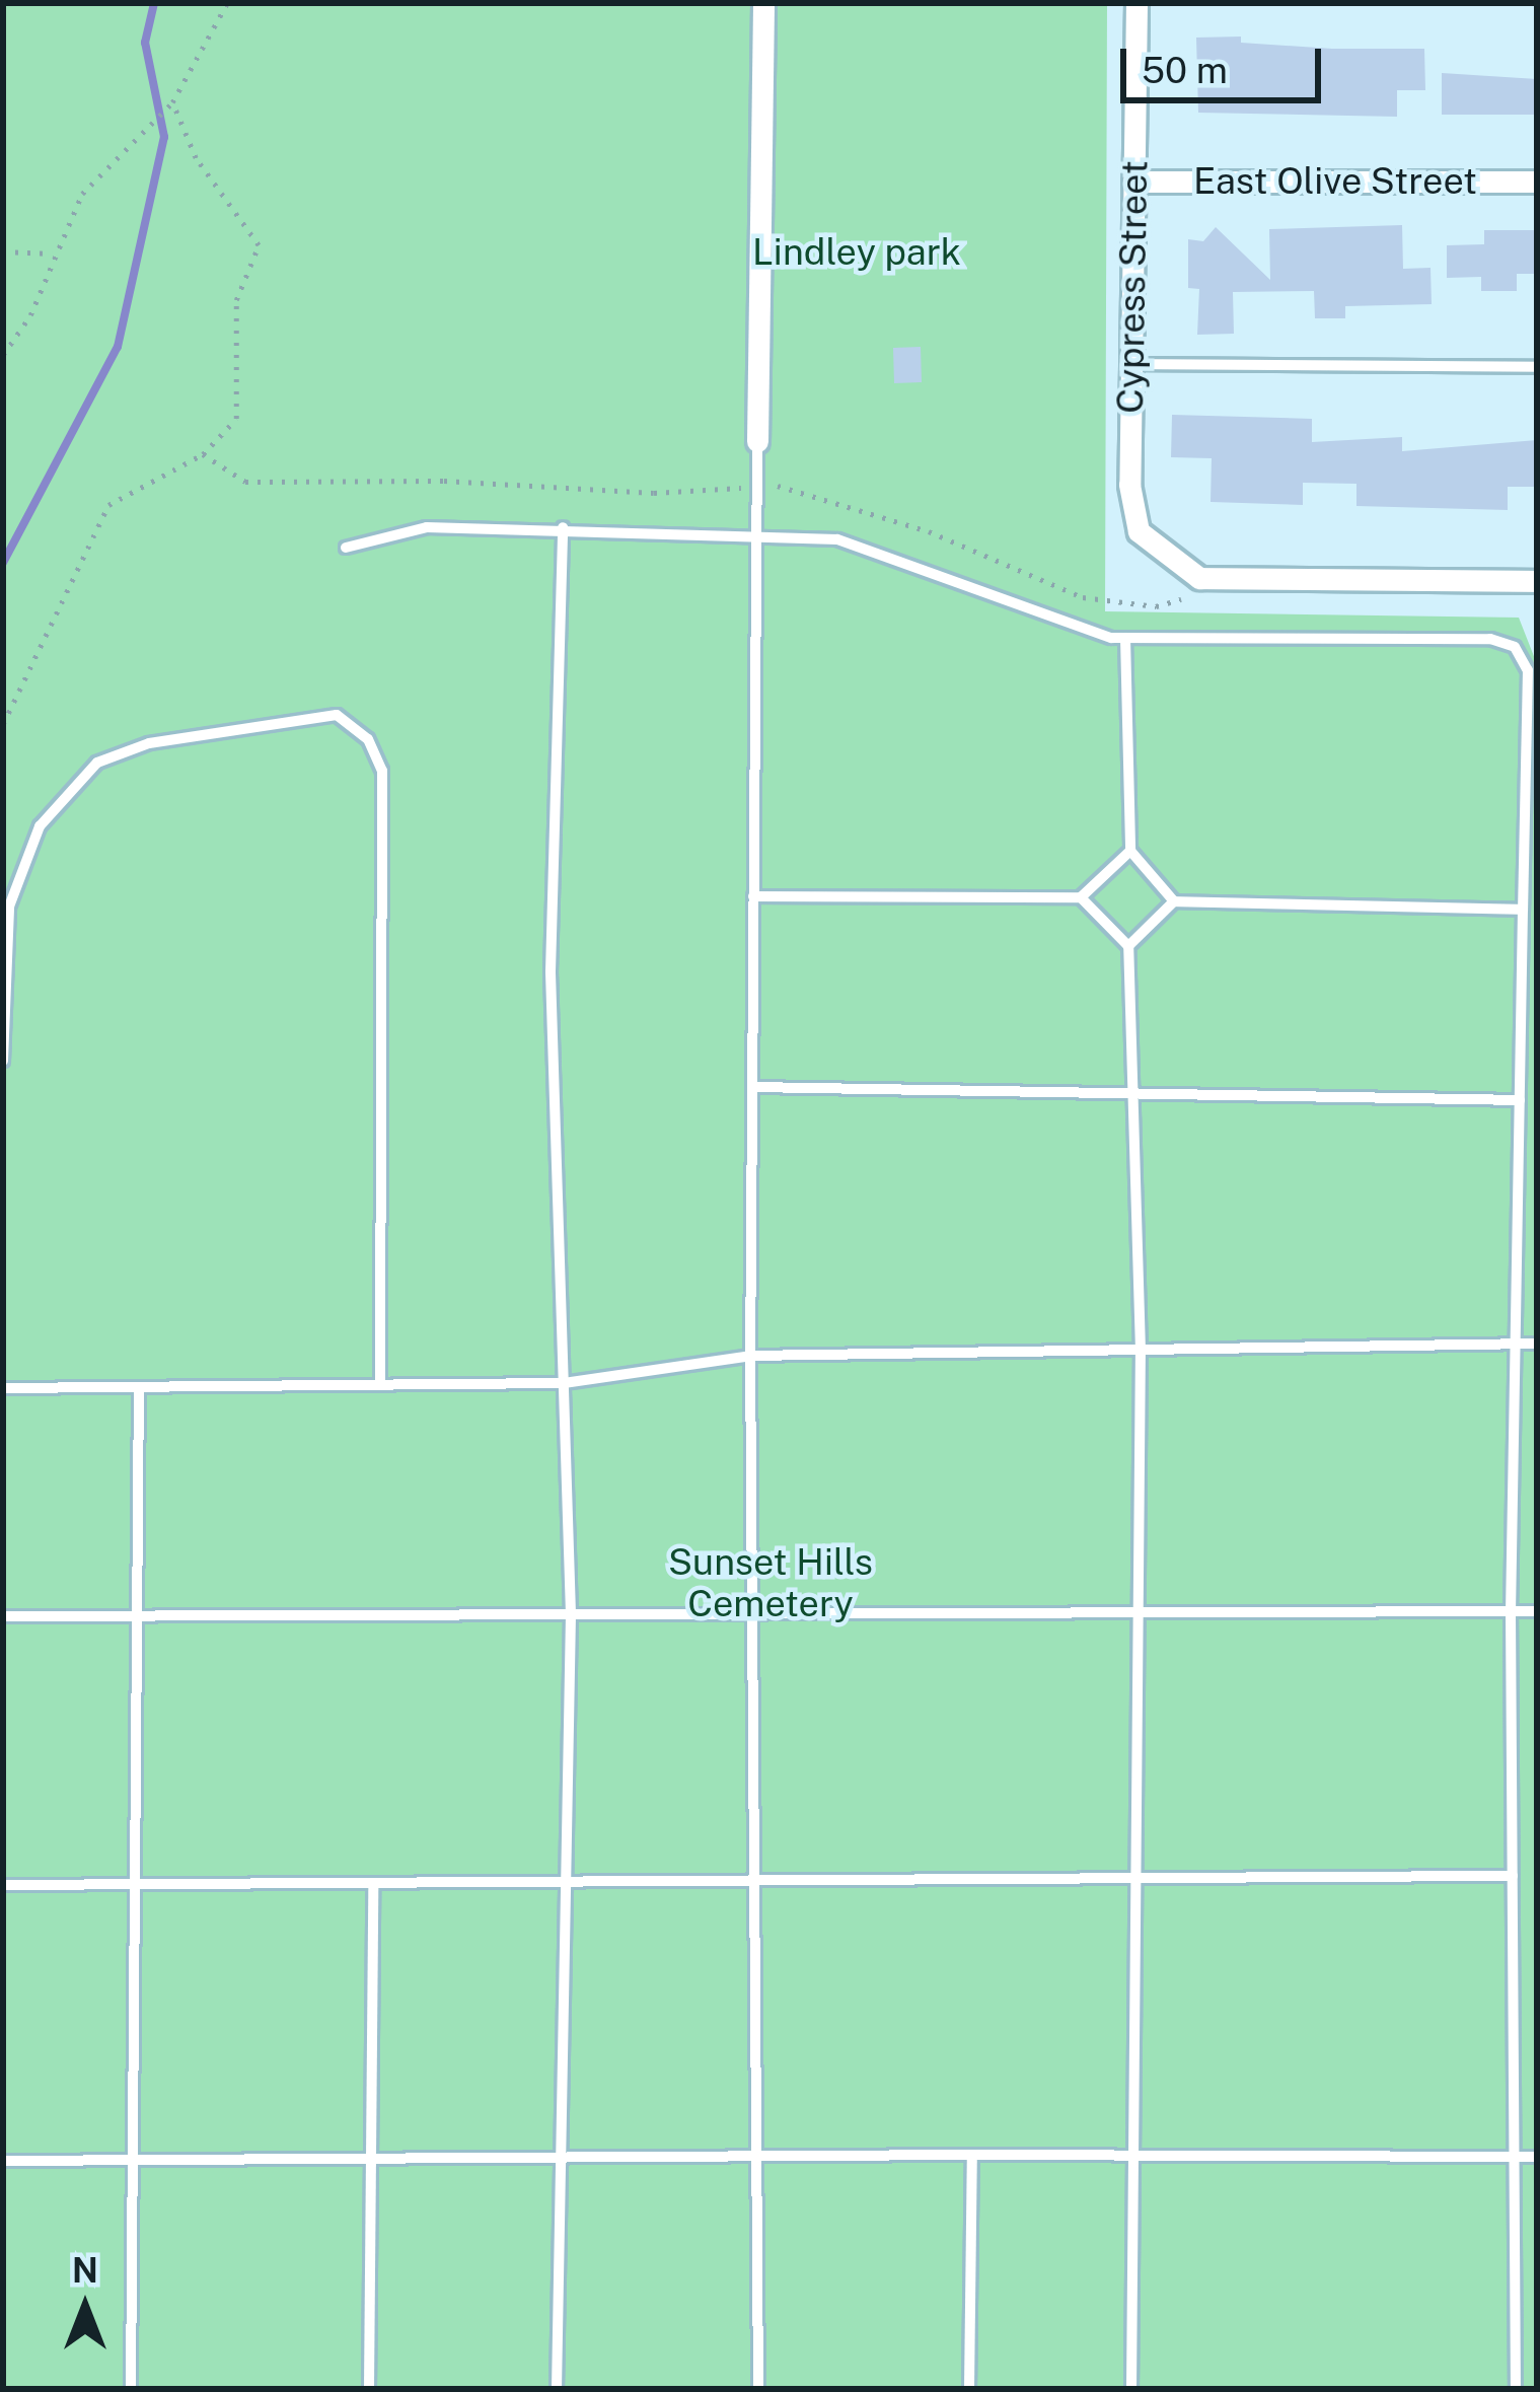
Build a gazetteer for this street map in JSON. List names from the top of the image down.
{
  "streets": {
    "street": ["East Olive Street", "Cypress Street"]
  },
  "crossings": [
    ["East Olive Street", "Cypress Street"]
  ],
  "parks": ["Lindley park", "Sunset Hills Cemetery"],
  "scale_bar": "50 m",
  "north": "top"
}
